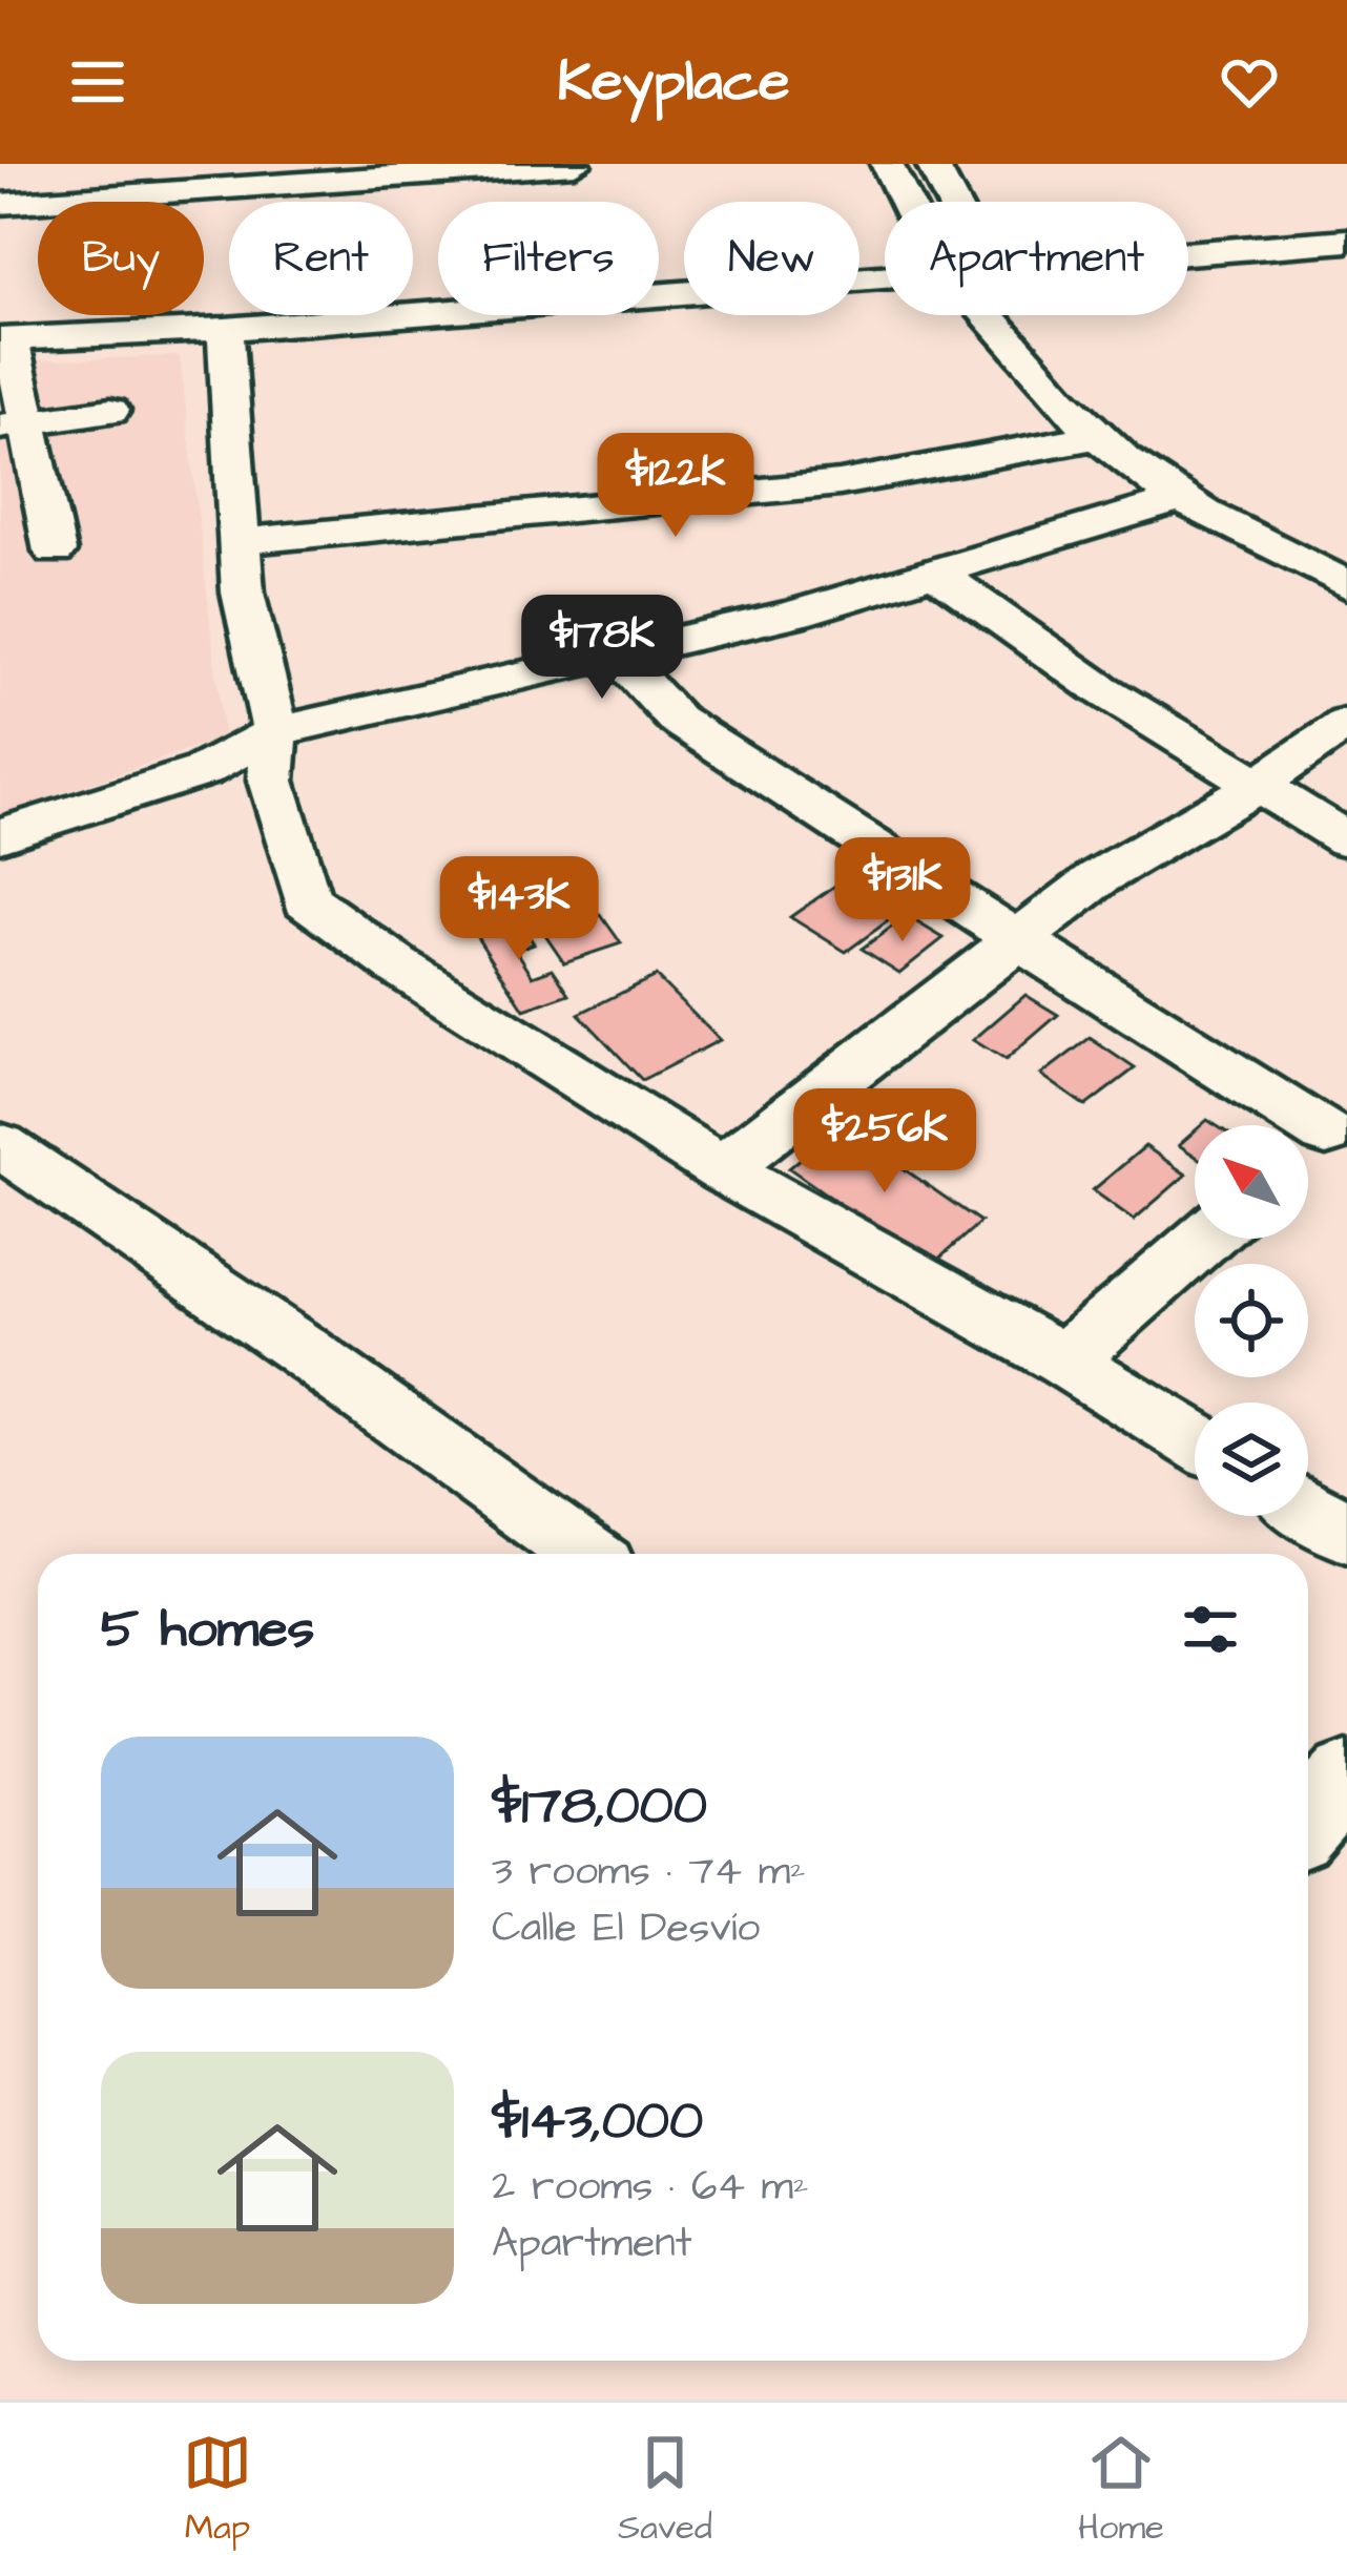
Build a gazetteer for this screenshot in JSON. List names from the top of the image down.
{
  "north": "top left",
  "page": {
    "header": "Keyplace",
    "chip": [
      "Buy",
      "Rent",
      "Filters",
      "New",
      "Apartment"
    ],
    "price": [
      "$122K",
      "$178K",
      "$131K",
      "$143K",
      "$256K"
    ],
    "heading": "5 homes",
    "list": [
      {
        "name": "$178,000",
        "note": "3 rooms · 74 m² · Calle El Desvío"
      },
      {
        "name": "$143,000",
        "note": "2 rooms · 64 m² · Apartment"
      }
    ],
    "tabs": ["Map", "Saved", "Home"]
  }
}
